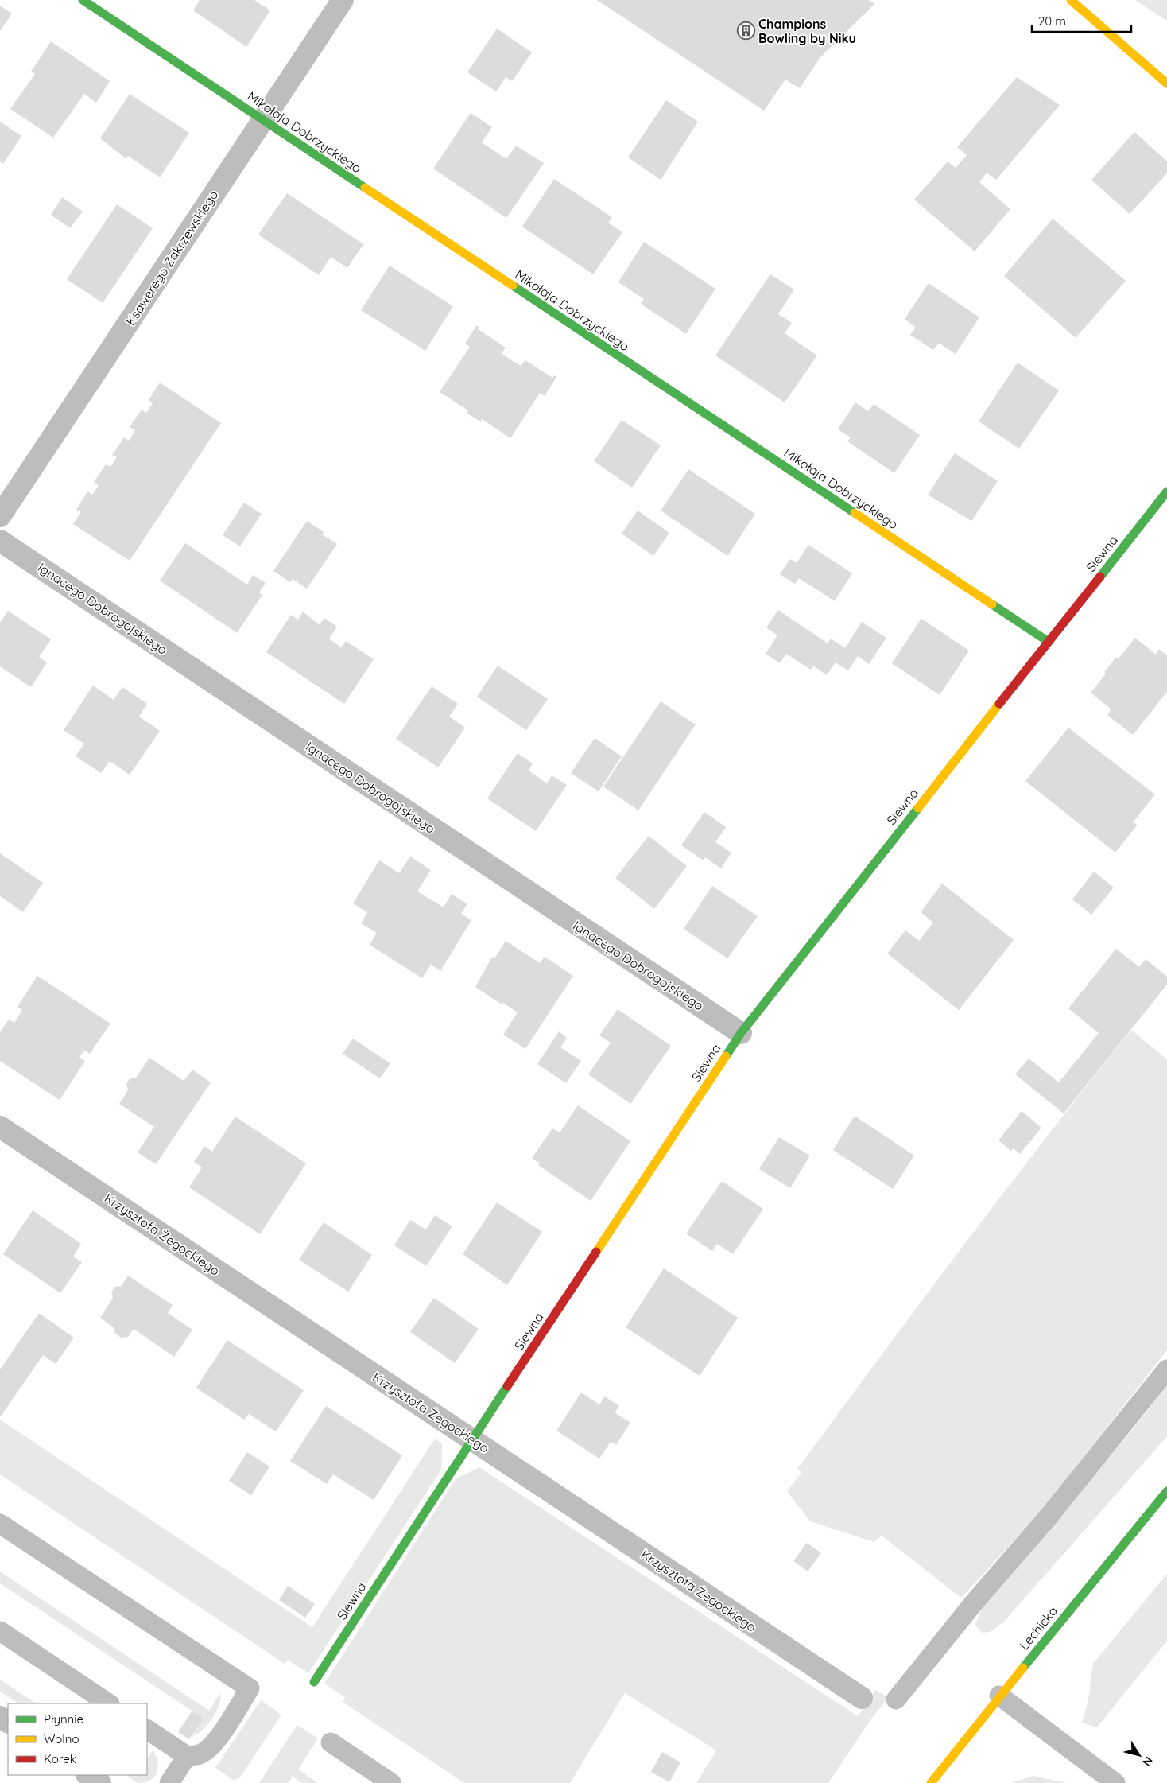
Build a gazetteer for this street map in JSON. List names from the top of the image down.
{
  "streets": {
    "street": [
      "Mikołaja Dobrzyckiego",
      "Ksawerego Zakrzewskiego",
      "Siewna",
      "Ignacego Dobrogojskiego",
      "Krzysztofa Żegockiego",
      "Lechicka"
    ]
  },
  "crossings": [
    ["Mikołaja Dobrzyckiego", "Ksawerego Zakrzewskiego"],
    ["Mikołaja Dobrzyckiego", "Siewna"],
    ["Siewna", "Ignacego Dobrogojskiego"],
    ["Siewna", "Krzysztofa Żegockiego"]
  ],
  "places": {
    "building": ["Champions Bowling by Niku"]
  },
  "legend": ["Płynnie", "Wolno", "Korek"],
  "scale_bar": "20 m",
  "north": "bottom right"
}
